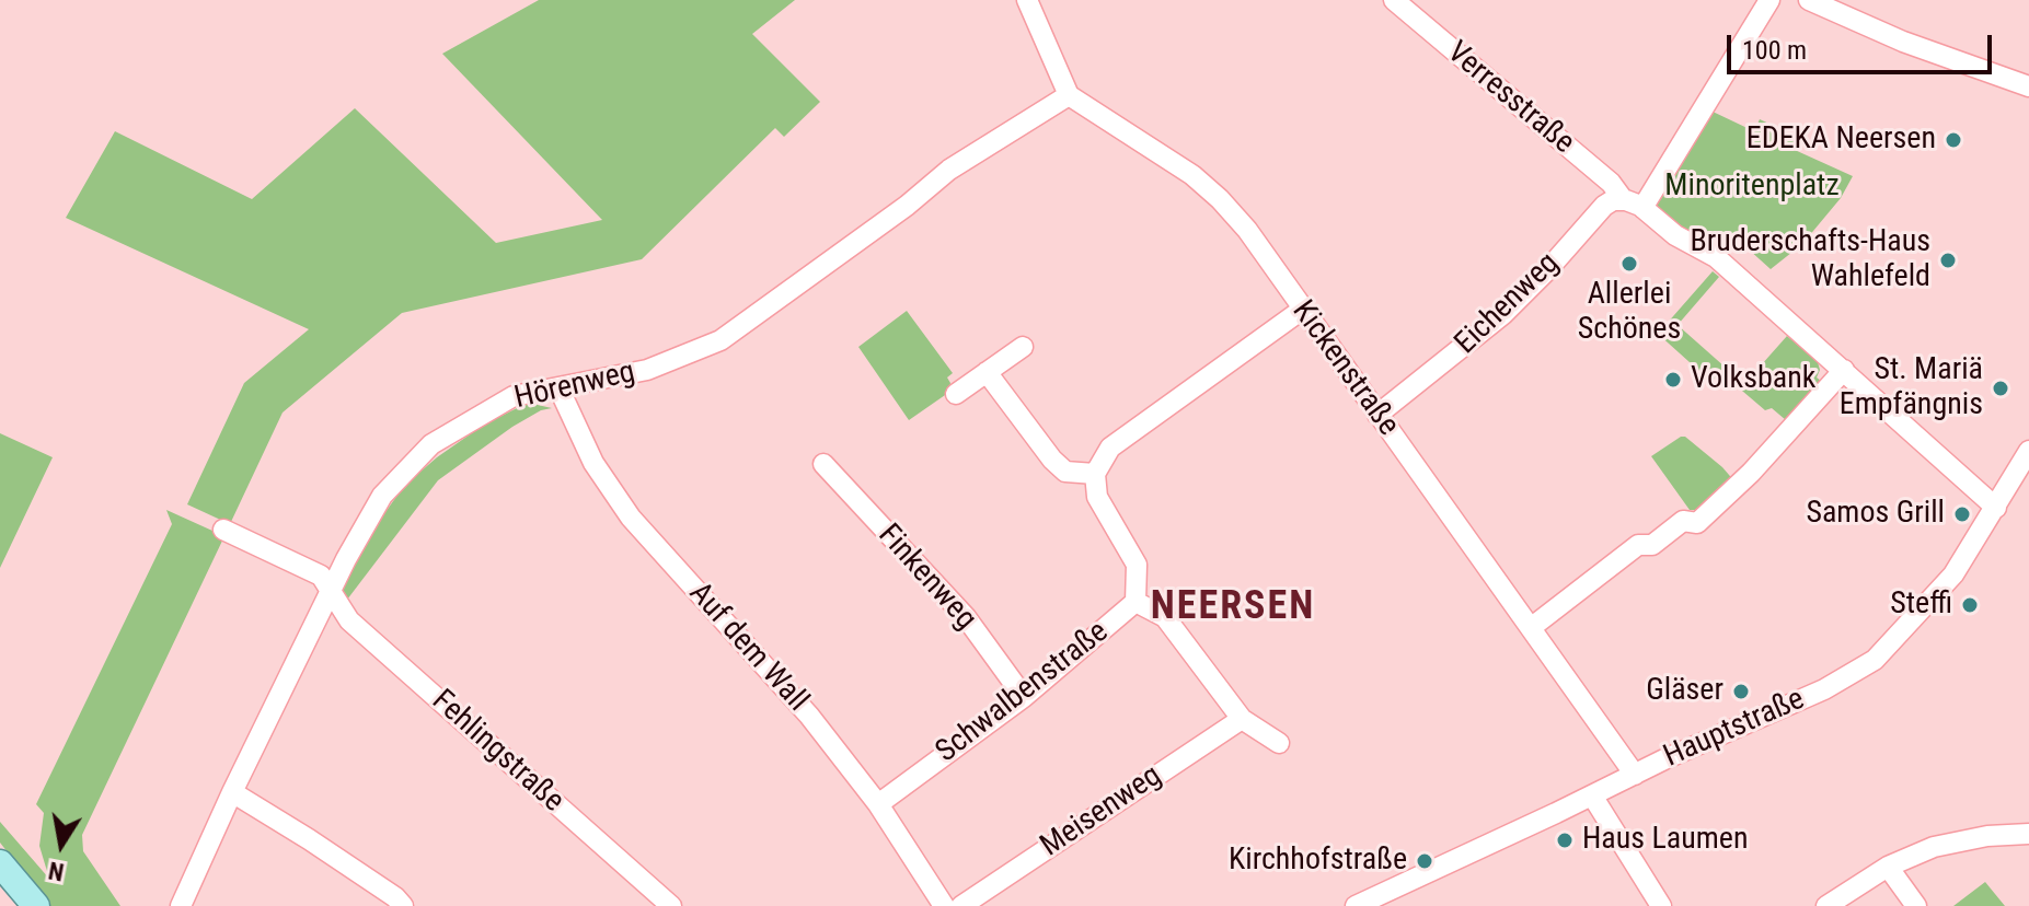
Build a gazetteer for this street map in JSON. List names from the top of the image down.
{
  "streets": {
    "street": [
      "Verresstraße",
      "Eichenweg",
      "Kickenstraße",
      "Hörenweg",
      "Finkenweg",
      "Auf dem Wall",
      "Schwalbenstraße",
      "Hauptstraße",
      "Fehlingstraße",
      "Meisenweg"
    ]
  },
  "crossings": [
    ["Verresstraße", "Eichenweg"],
    ["Eichenweg", "Kickenstraße"],
    ["Kickenstraße", "Hörenweg"],
    ["Kickenstraße", "Hauptstraße"],
    ["Hörenweg", "Auf dem Wall"],
    ["Hörenweg", "Fehlingstraße"],
    ["Finkenweg", "Schwalbenstraße"],
    ["Auf dem Wall", "Schwalbenstraße"]
  ],
  "districts": ["NEERSEN"],
  "parks": ["Minoritenplatz"],
  "places": [
    "EDEKA Neersen",
    "Bruderschafts-Haus Wahlefeld",
    "Allerlei Schönes",
    "Volksbank",
    "St. Mariä Empfängnis",
    "Samos Grill",
    "Steffi",
    "Gläser",
    "Haus Laumen",
    "Kirchhofstraße"
  ],
  "scale_bar": "100 m",
  "north": "bottom"
}
